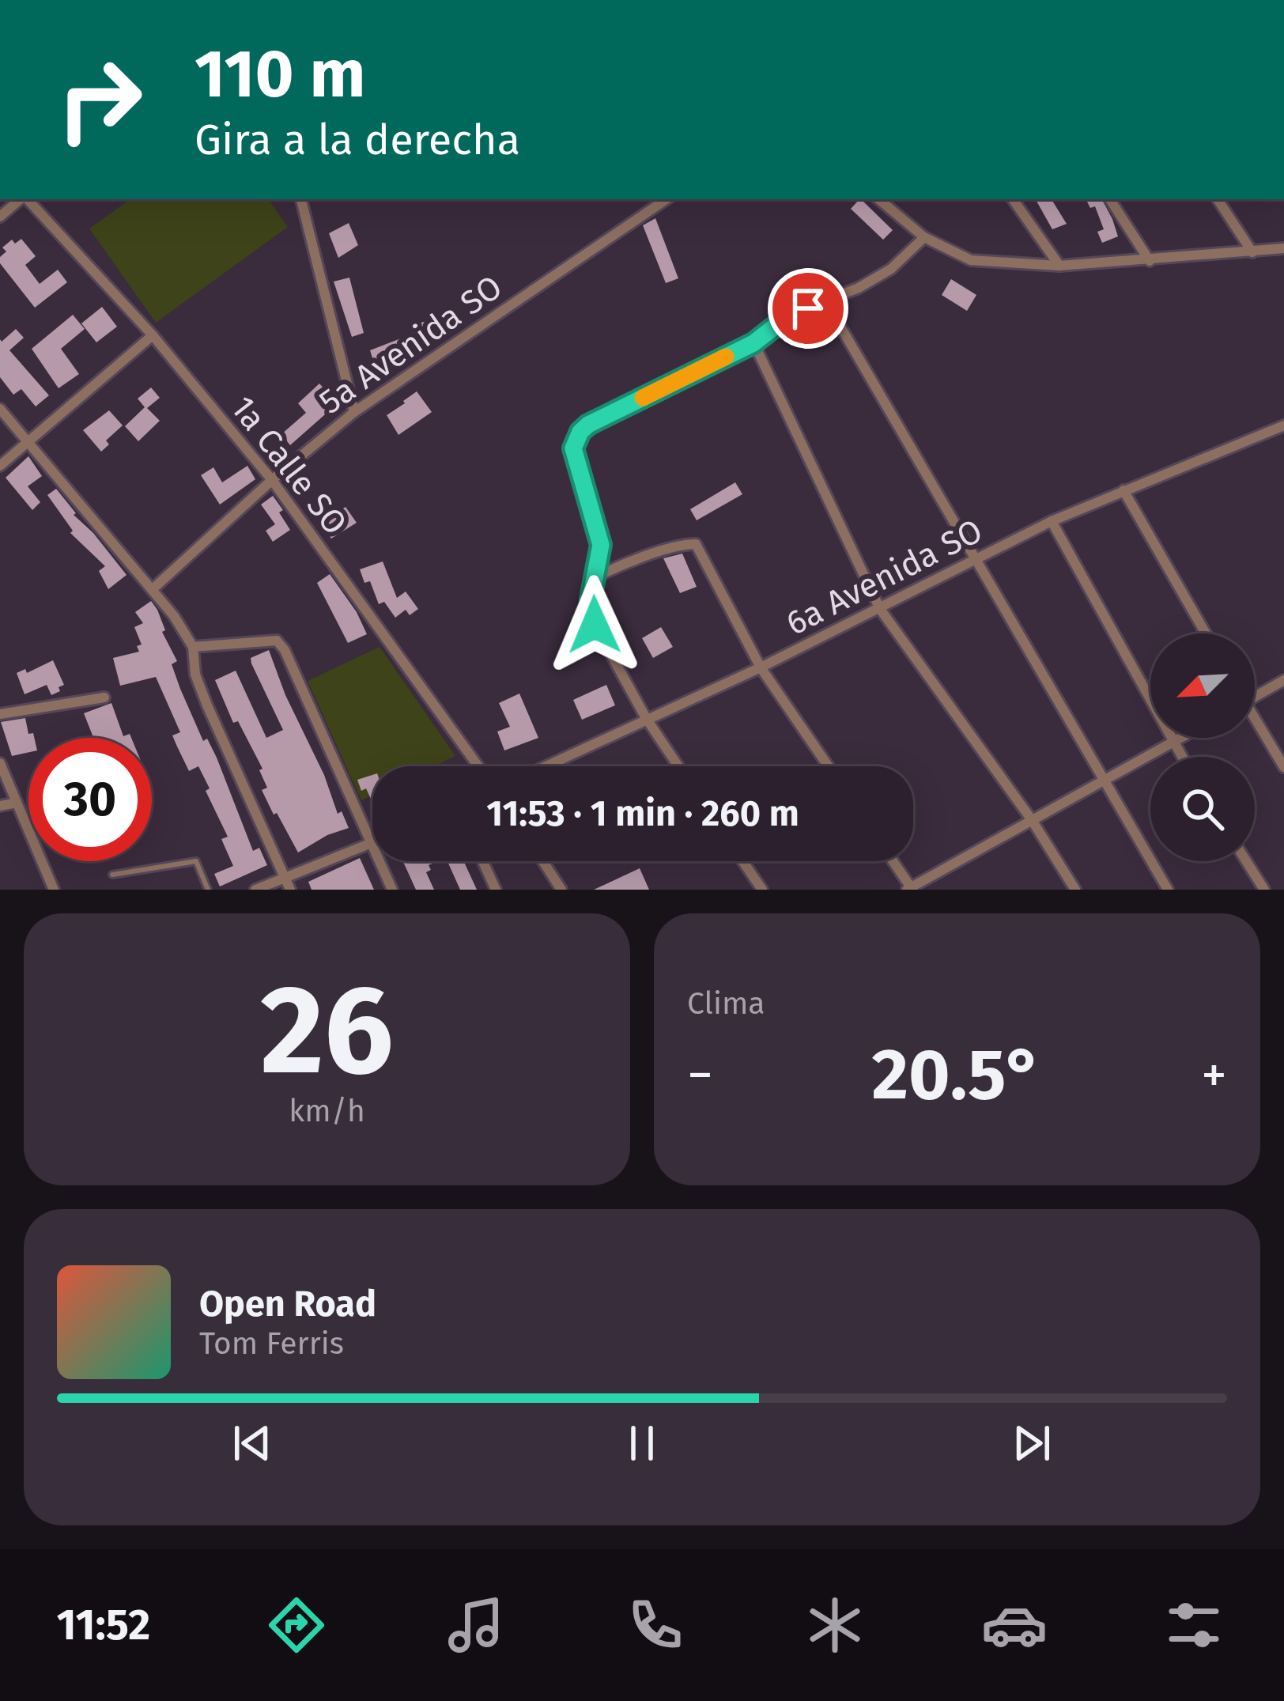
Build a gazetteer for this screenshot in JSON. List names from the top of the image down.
{
  "streets": {
    "street": ["5a Avenida SO", "1a Calle SO", "6a Avenida SO"]
  },
  "crossings": [
    ["5a Avenida SO", "1a Calle SO"]
  ],
  "north": "bottom left",
  "page": {
    "turn": ["110 m", "Gira a la derecha"],
    "limit": "30",
    "trip": "11:53 · 1 min · 260 m",
    "tile": [
      ["26", "km/h"],
      "Clima"
    ],
    "heat": ["−", "20.5°", "+"],
    "song": ["Open Road", "Tom Ferris"],
    "tabs": "11:52"
  }
}
